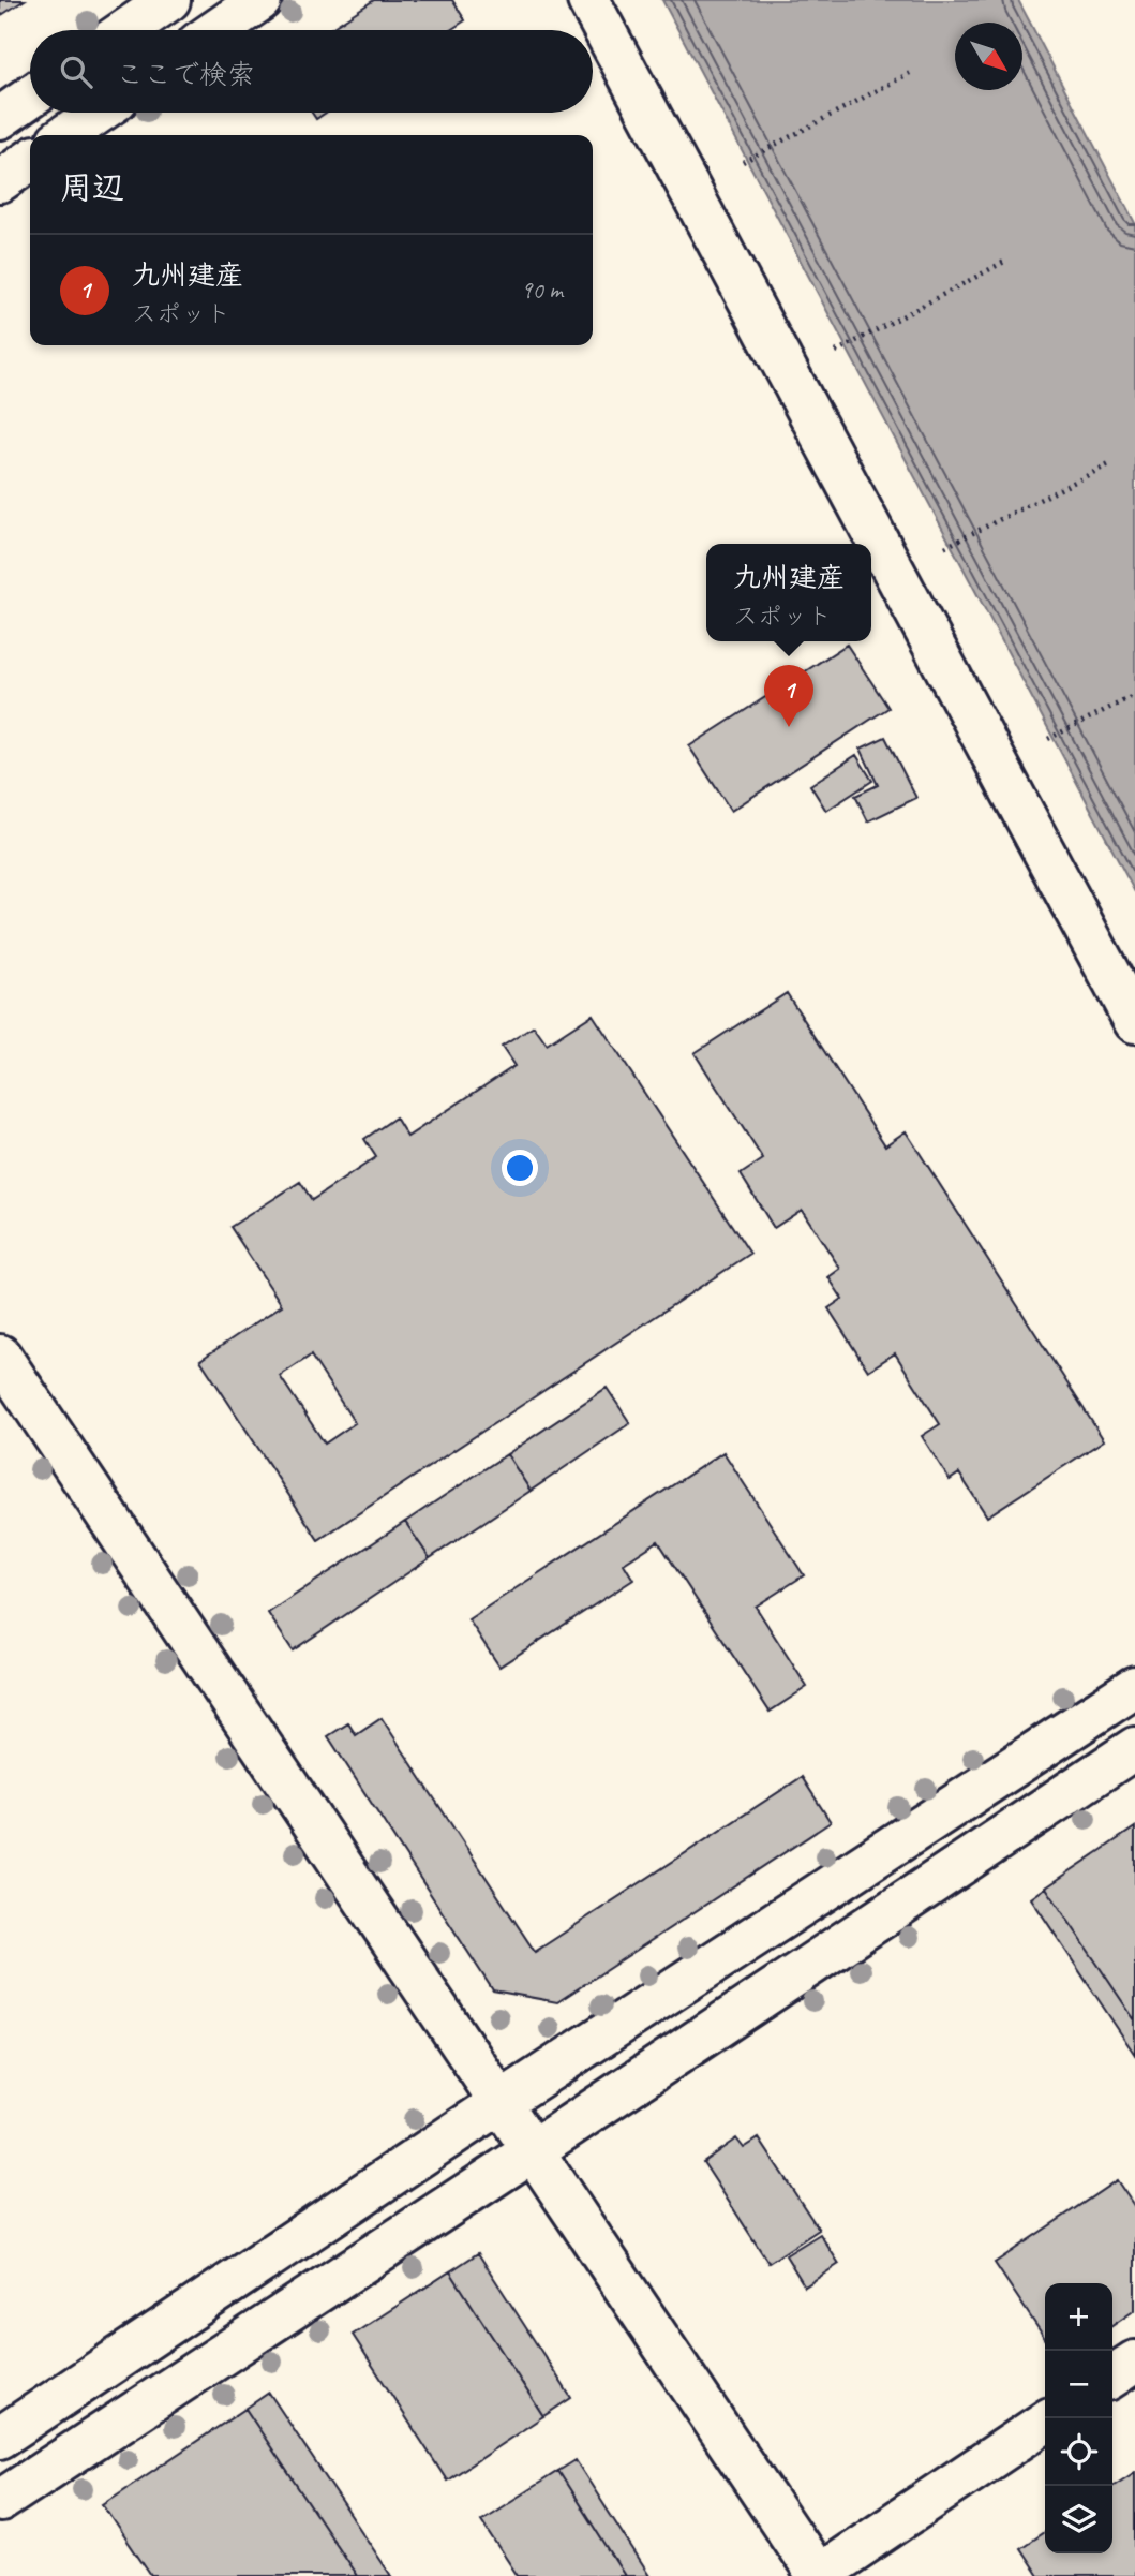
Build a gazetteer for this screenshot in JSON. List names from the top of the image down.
{
  "north": "bottom right",
  "page": {
    "search": "ここで検索",
    "heading": "周辺",
    "list": [
      {
        "mark": "1",
        "name": "九州建産",
        "note": "スポット",
        "value": "90 m"
      }
    ],
    "popup": ["九州建産", "スポット"],
    "pins": "1",
    "map_buttons": ["+", "−"]
  }
}
